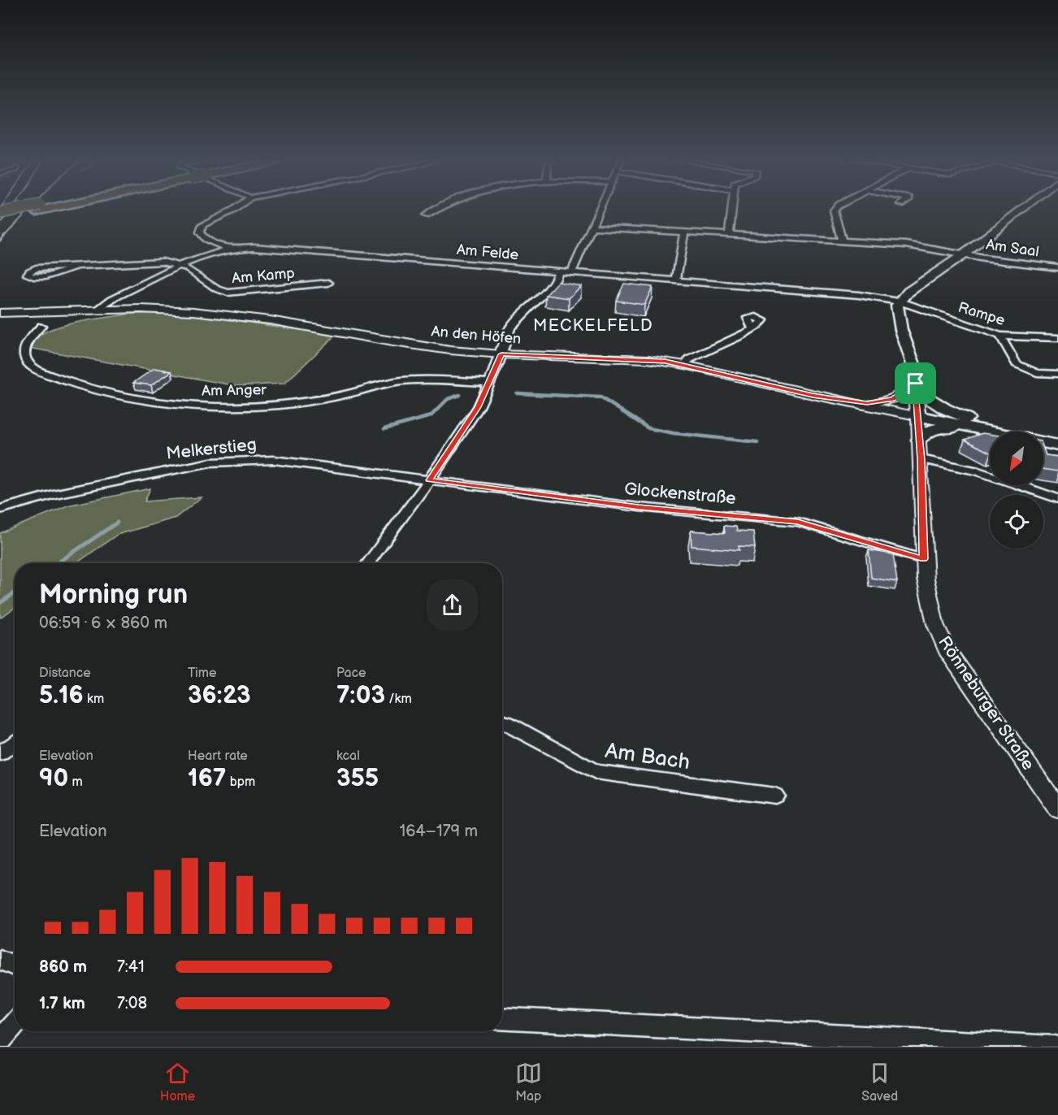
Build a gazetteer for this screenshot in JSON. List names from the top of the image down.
{
  "streets": {
    "street": [
      "Am Saal",
      "Am Felde",
      "Am Kamp",
      "Rampe",
      "An den Höfen",
      "Am Anger",
      "Melkerstieg",
      "Glockenstraße",
      "Rönneburger Straße",
      "Am Bach"
    ]
  },
  "crossings": [
    ["Am Felde", "Am Kamp"],
    ["Am Felde", "Rampe"],
    ["An den Höfen", "Rönneburger Straße"],
    ["Melkerstieg", "Glockenstraße"],
    ["Glockenstraße", "Rönneburger Straße"]
  ],
  "districts": ["MECKELFELD"],
  "north": "bottom left",
  "page": {
    "heading": ["Morning run", "06:59 · 6 × 860 m"],
    "stats": [
      ["Distance", "5.16 km"],
      ["Time", "36:23"],
      ["Pace", "7:03 /km"],
      ["Elevation", "90 m"],
      ["Heart rate", "167 bpm"],
      ["kcal", "355"]
    ],
    "chart": ["Elevation", "164–179 m"],
    "list": [
      {
        "name": "860 m",
        "note": "7:41"
      },
      {
        "name": "1.7 km",
        "note": "7:08"
      }
    ],
    "tabs": ["Home", "Map", "Saved"]
  }
}
